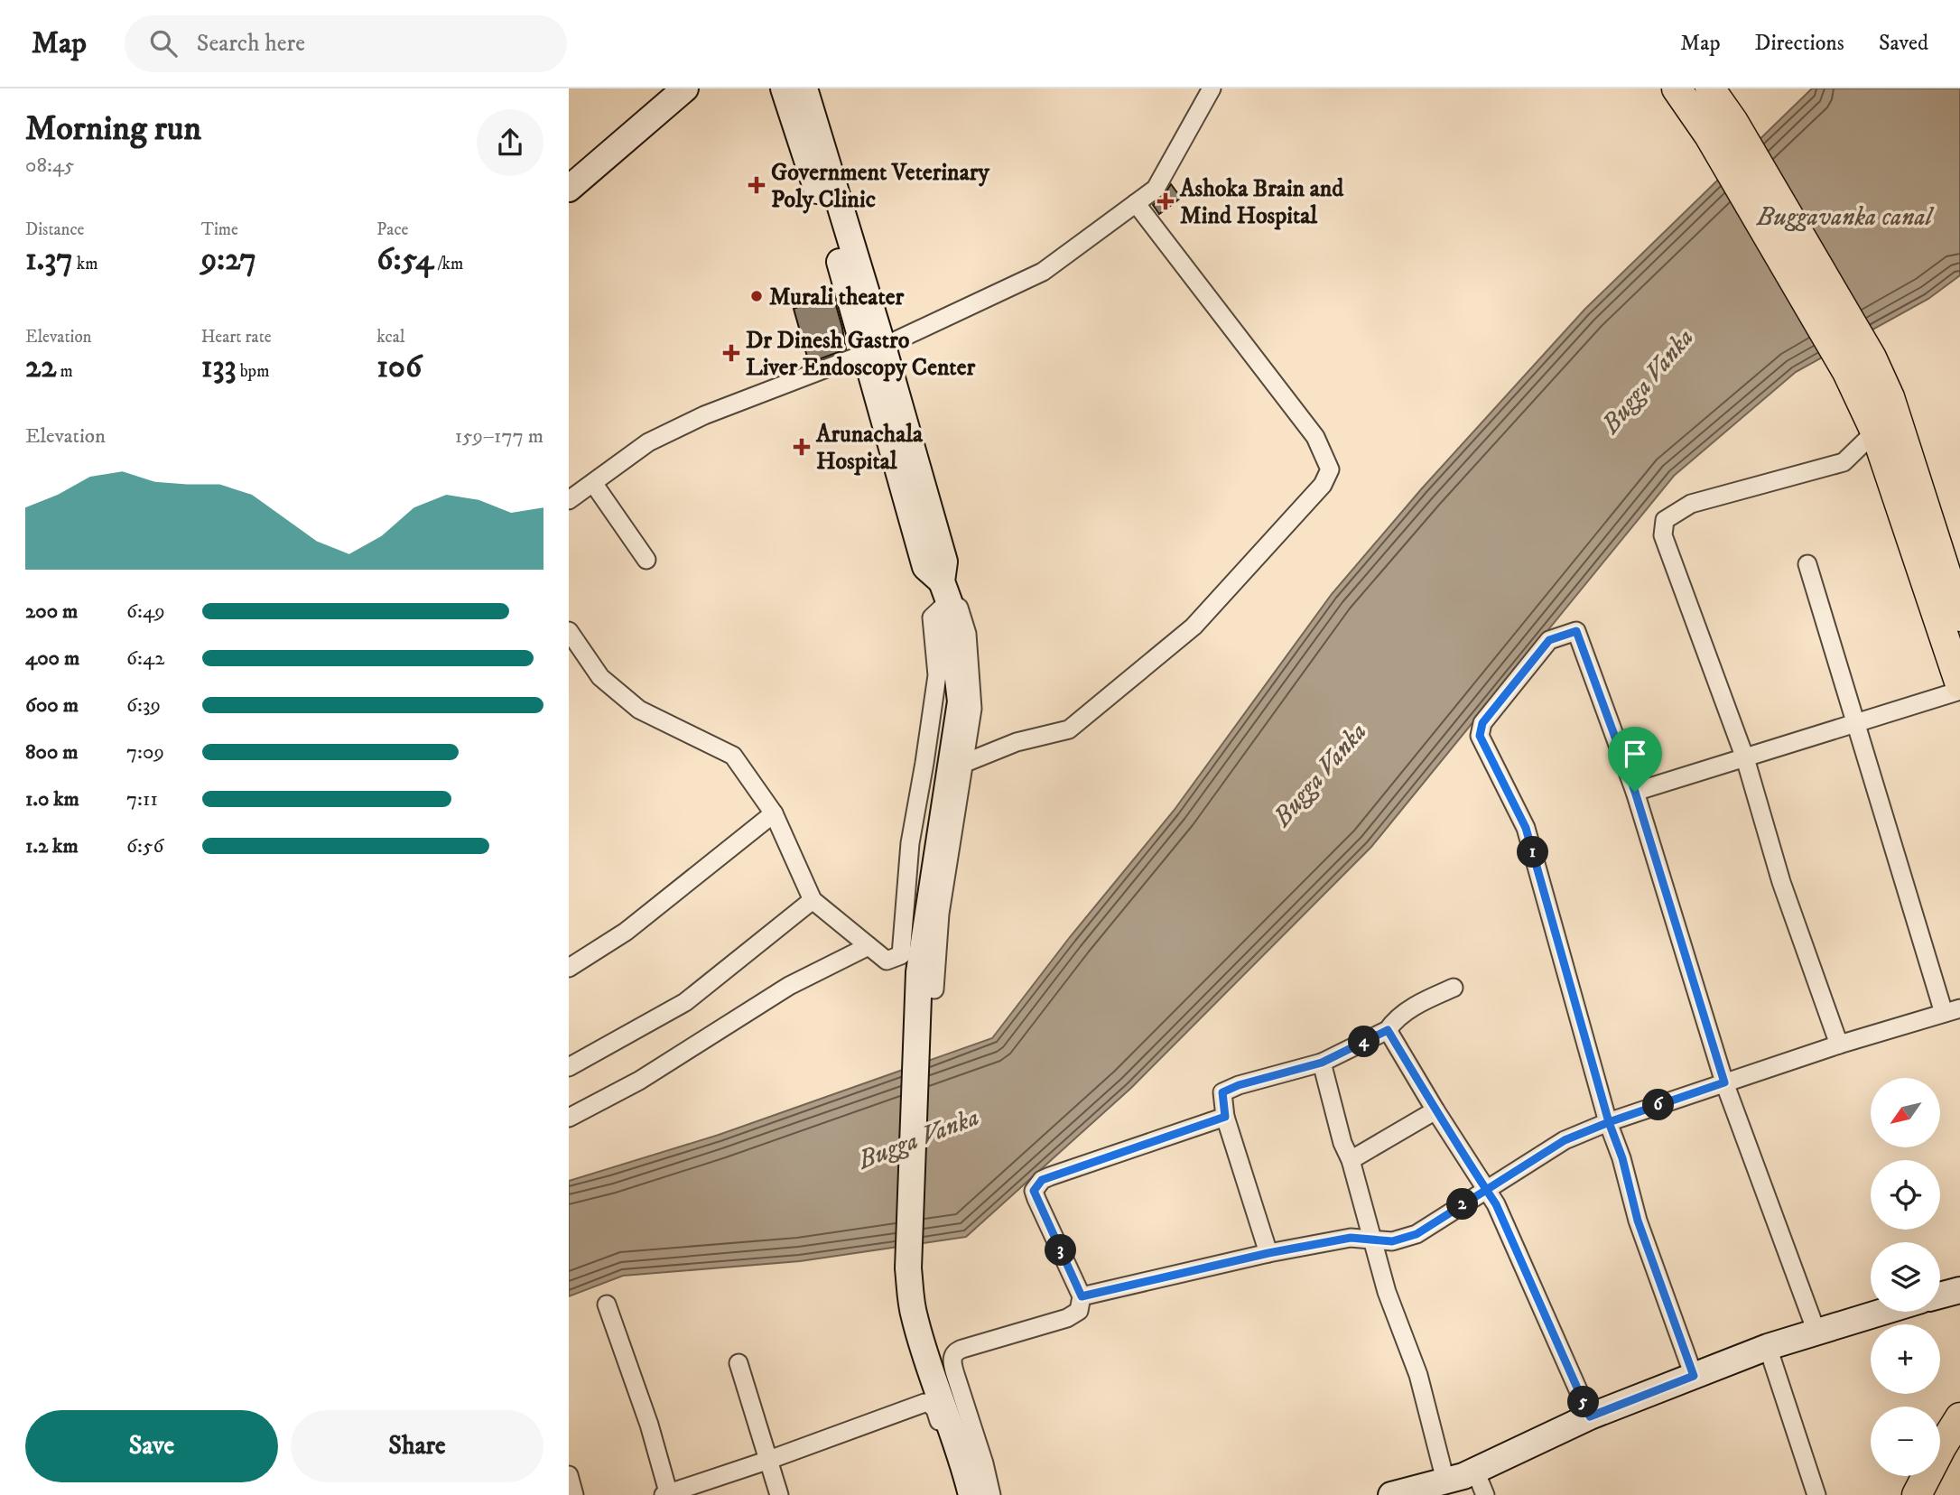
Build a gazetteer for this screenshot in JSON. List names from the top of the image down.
{
  "water": ["Buggavanka canal", "Bugga Vanka"],
  "places": {
    "health": [
      "Government Veterinary Poly Clinic",
      "Ashoka Brain and Mind Hospital",
      "Dr Dinesh Gastro Liver Endoscopy Center",
      "Arunachala Hospital"
    ],
    "other": ["Murali theater"]
  },
  "north": "bottom left",
  "page": {
    "header": "Map",
    "search": "Search here",
    "nav": ["Map", "Directions", "Saved"],
    "heading": ["Morning run", "08:45"],
    "stats": [
      ["Distance", "1.37 km"],
      ["Time", "9:27"],
      ["Pace", "6:54 /km"],
      ["Elevation", "22 m"],
      ["Heart rate", "133 bpm"],
      ["kcal", "106"]
    ],
    "chart": ["Elevation", "159–177 m"],
    "list": [
      {
        "name": "200 m",
        "note": "6:49"
      },
      {
        "name": "400 m",
        "note": "6:42"
      },
      {
        "name": "600 m",
        "note": "6:39"
      },
      {
        "name": "800 m",
        "note": "7:09"
      },
      {
        "name": "1.0 km",
        "note": "7:11"
      },
      {
        "name": "1.2 km",
        "note": "6:56"
      }
    ],
    "pins": [
      "1",
      "4",
      "6",
      "2",
      "3",
      "5"
    ],
    "map_buttons": ["+", "−"],
    "buttons": ["Save", "Share"]
  }
}
